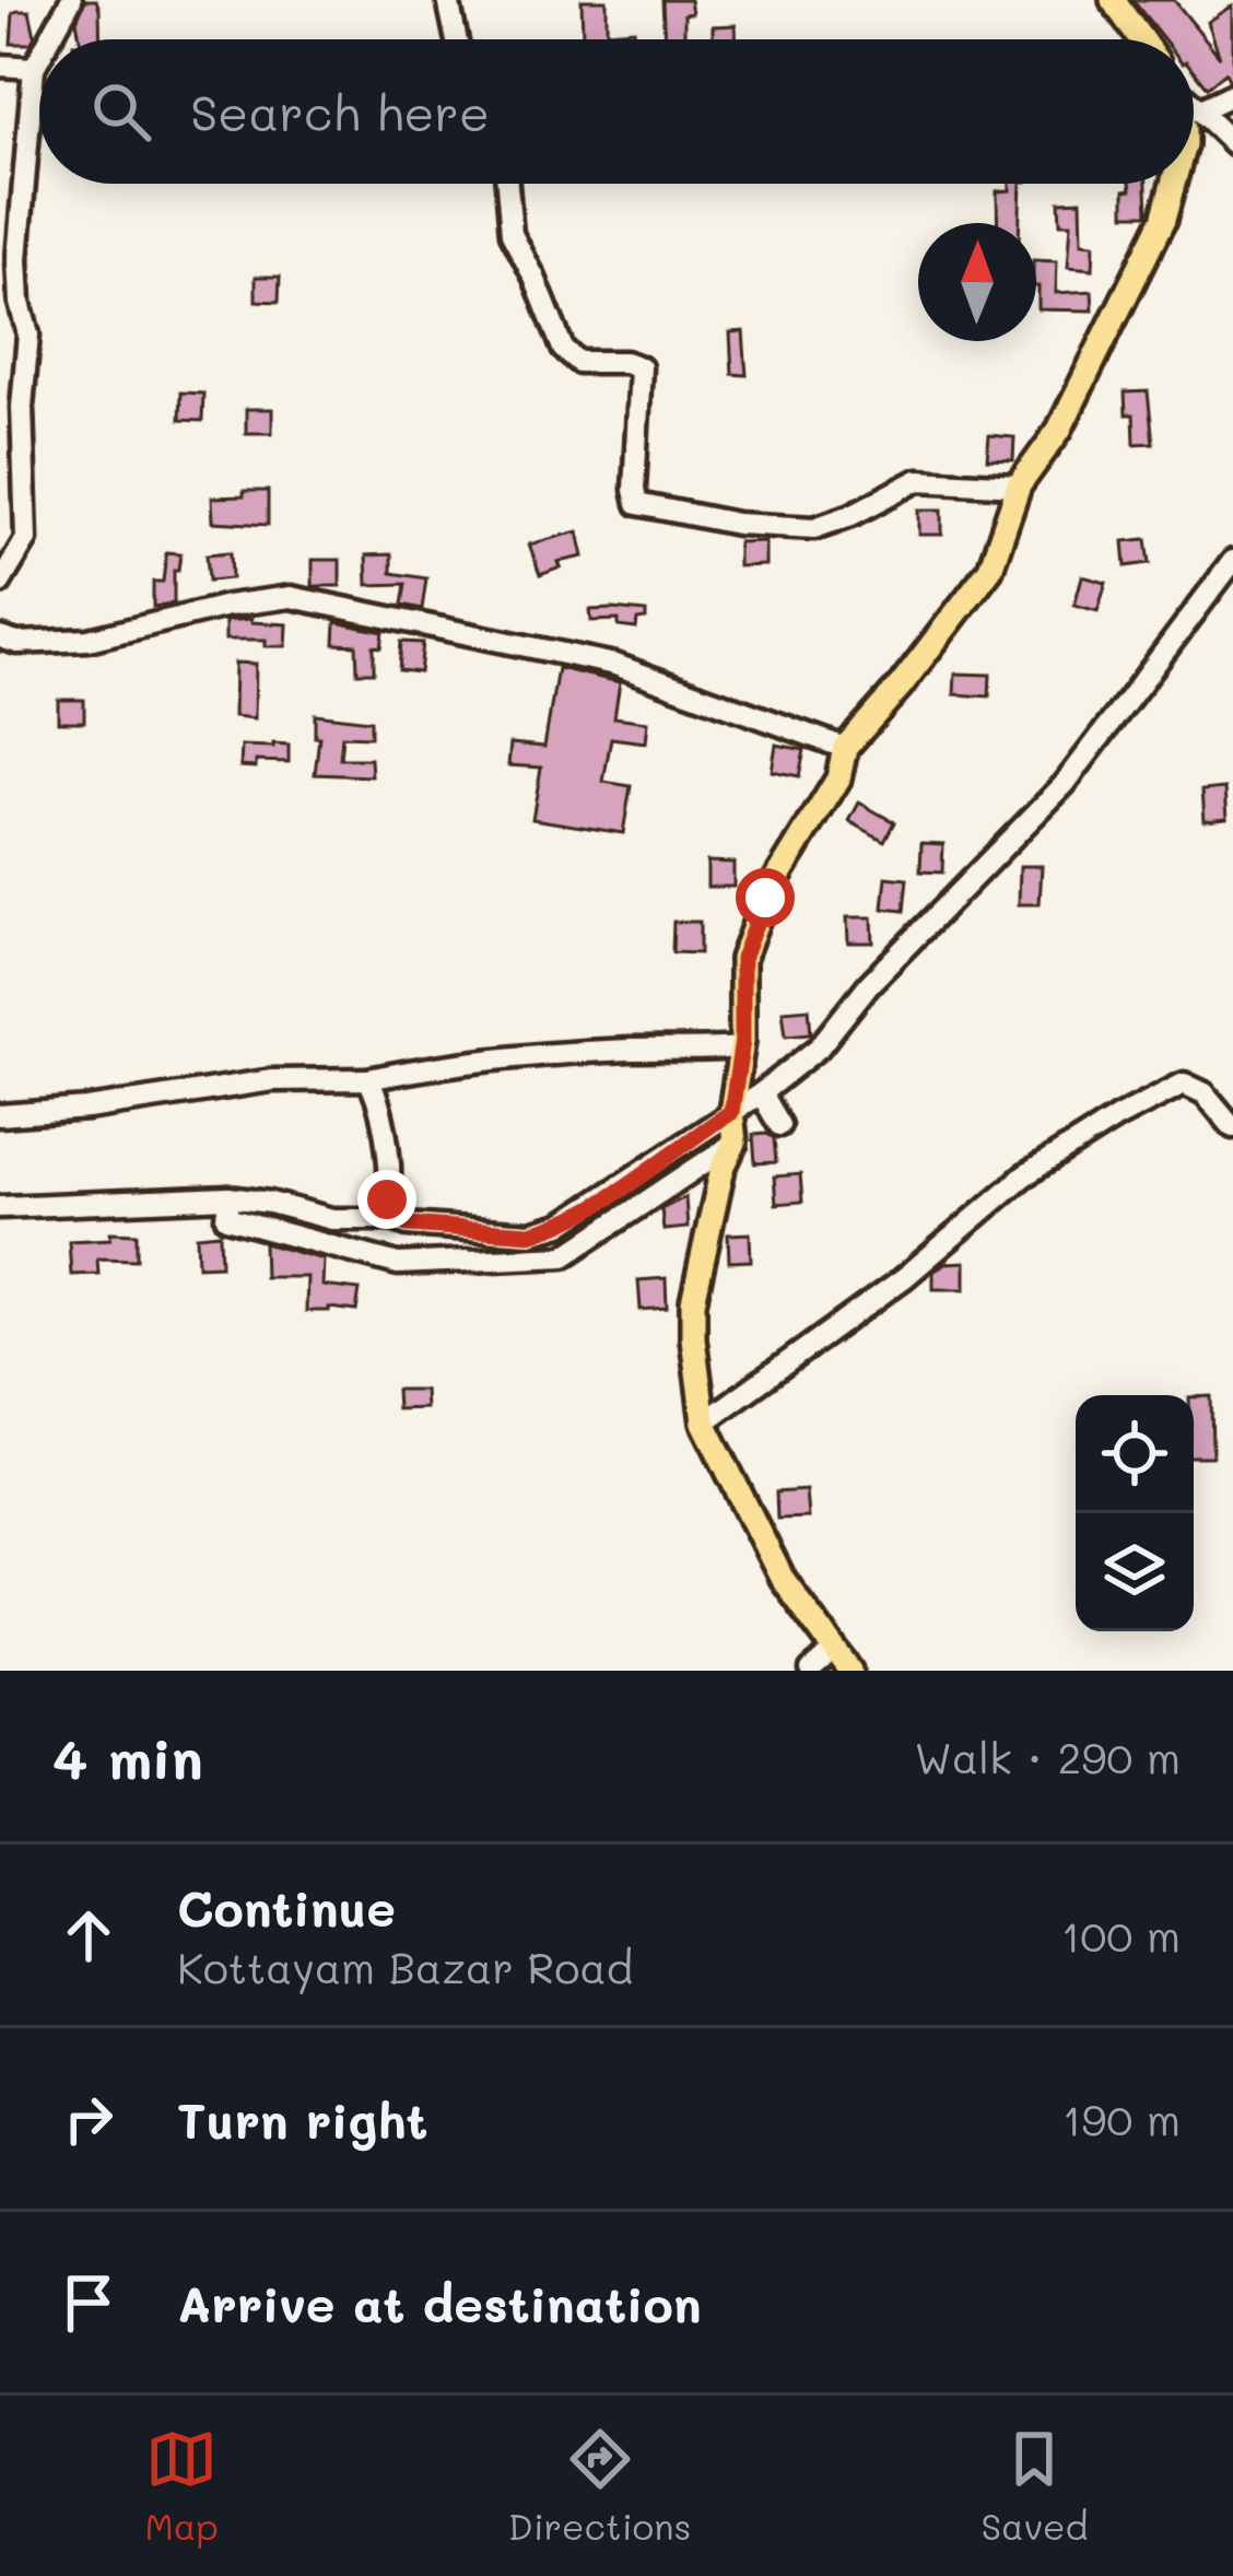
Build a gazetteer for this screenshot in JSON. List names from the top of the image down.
{
  "north": "top",
  "page": {
    "search": "Search here",
    "heading": ["4 min", "Walk · 290 m"],
    "list": [
      ["Continue", "Kottayam Bazar Road", "100 m"],
      ["Turn right", "190 m"],
      "Arrive at destination"
    ],
    "nav": ["Map", "Directions", "Saved"]
  }
}
